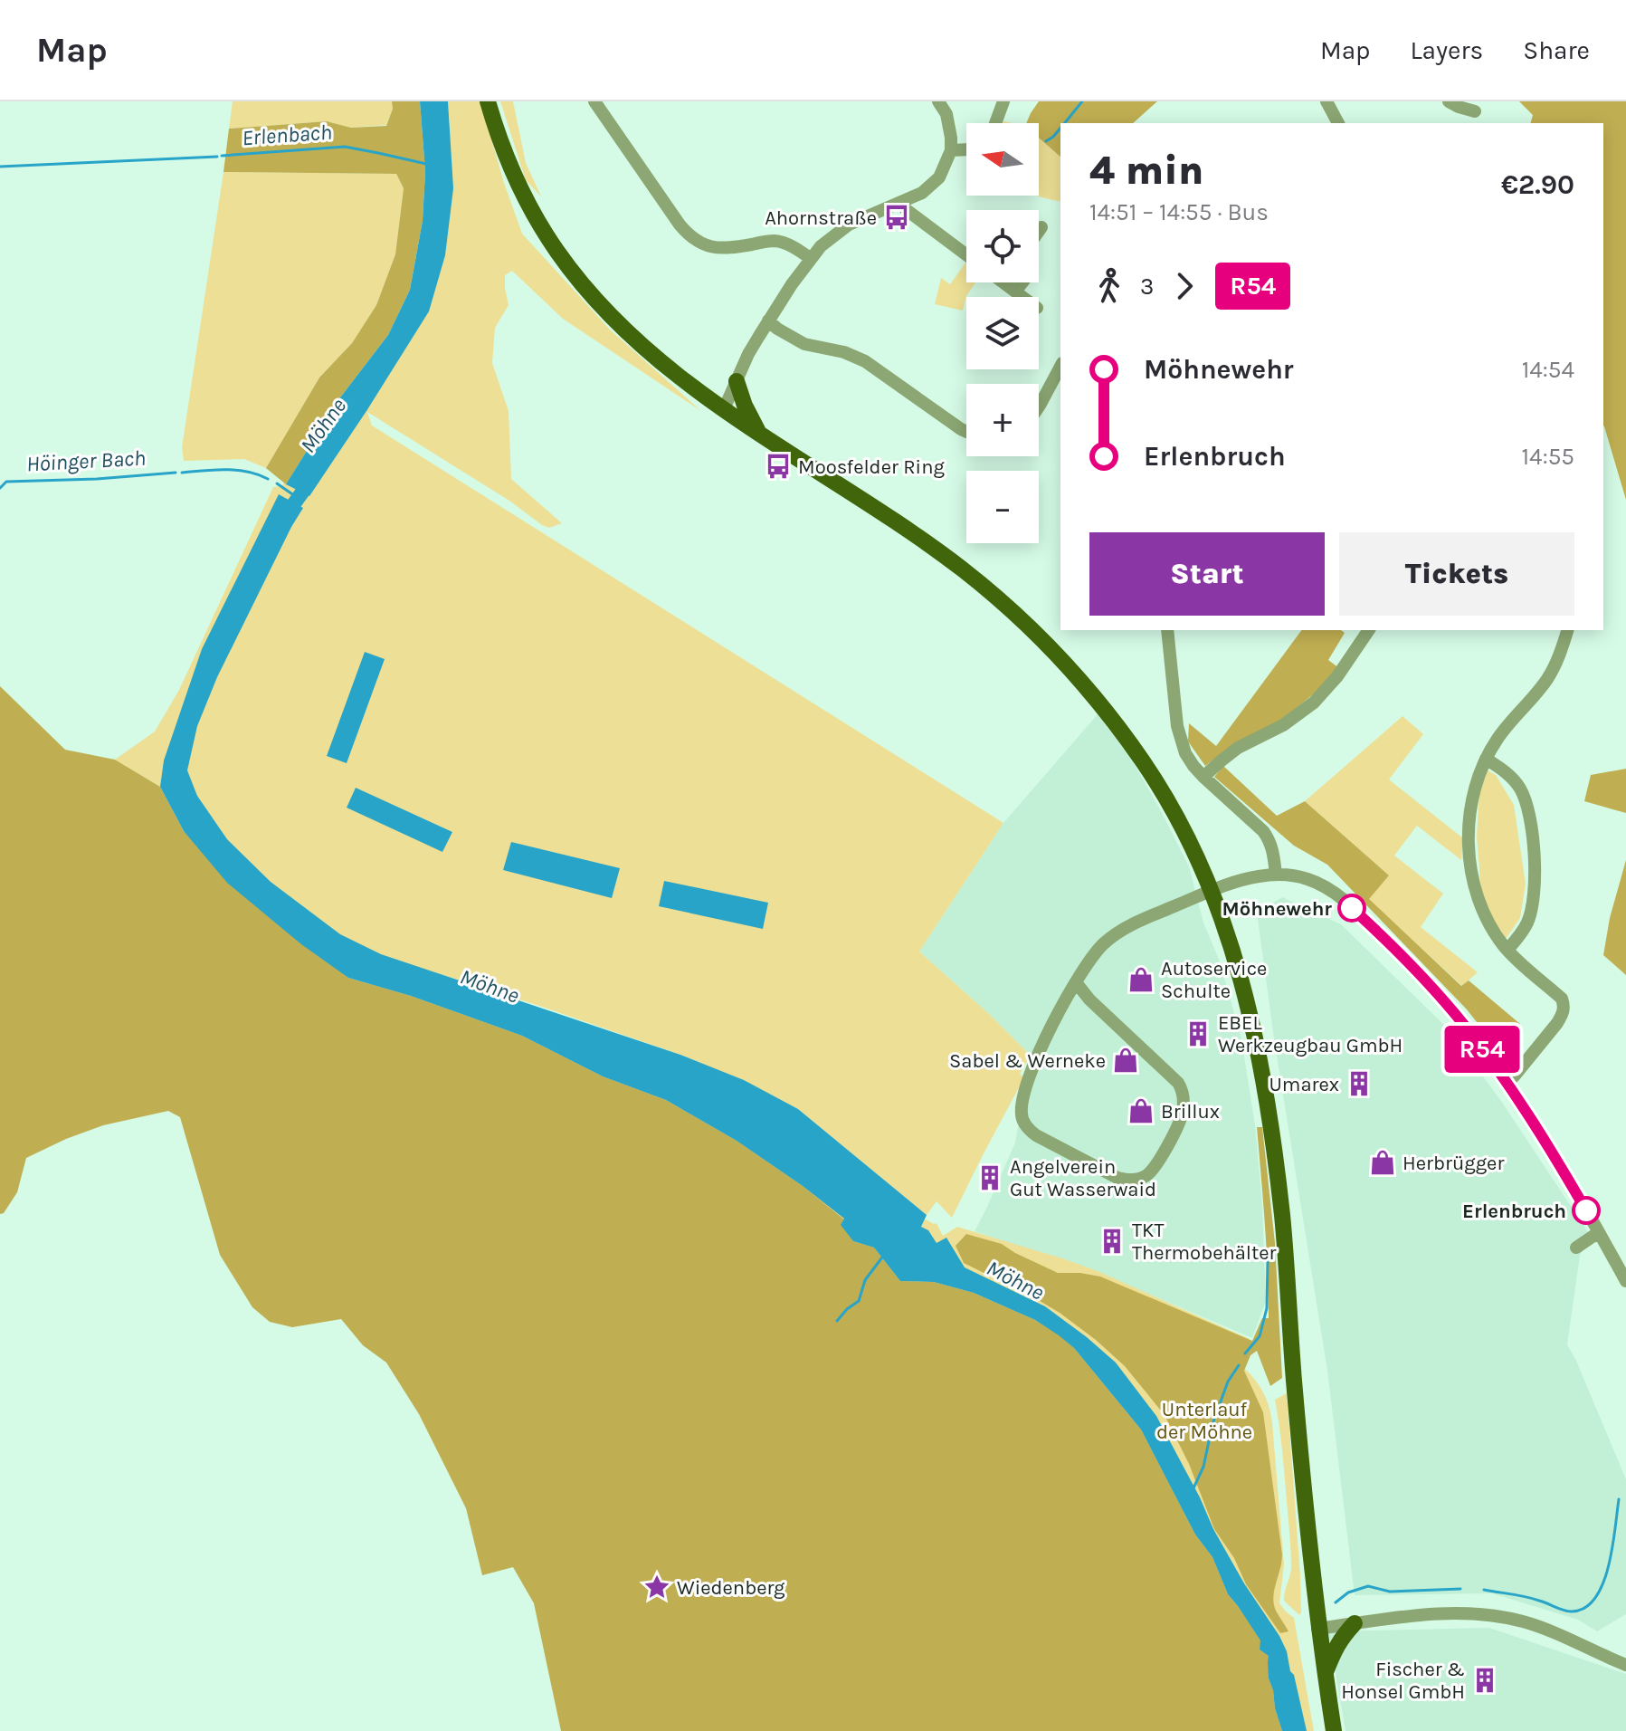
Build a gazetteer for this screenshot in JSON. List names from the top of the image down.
{
  "water": ["Erlenbach", "Möhne", "Höinger Bach"],
  "parks": ["Unterlauf der Möhne"],
  "places": {
    "bus stop": ["Ahornstraße", "Moosfelder Ring"],
    "other": ["Möhnewehr", "Erlenbruch"],
    "shop": [
      "Autoservice Schulte",
      "Sabel & Werneke",
      "Brillux",
      "Herbrügger"
    ],
    "building": [
      "EBEL Werkzeugbau GmbH",
      "Umarex",
      "Angelverein Gut Wasserwaid",
      "TKT Thermobehälter",
      "Fischer & Honsel GmbH"
    ],
    "place": ["Wiedenberg"]
  },
  "lines": ["bus line R54"],
  "north": "left",
  "page": {
    "header": "Map",
    "nav": ["Map", "Layers", "Share"],
    "on_map": "R54",
    "map_buttons": ["+", "−"],
    "heading": ["4 min", "14:51 – 14:55 · Bus", "€2.90"],
    "legs": ["3", "R54"],
    "list": [
      {
        "name": "Möhnewehr",
        "value": "14:54"
      },
      {
        "name": "Erlenbruch",
        "value": "14:55"
      }
    ],
    "buttons": ["Start", "Tickets"]
  }
}
